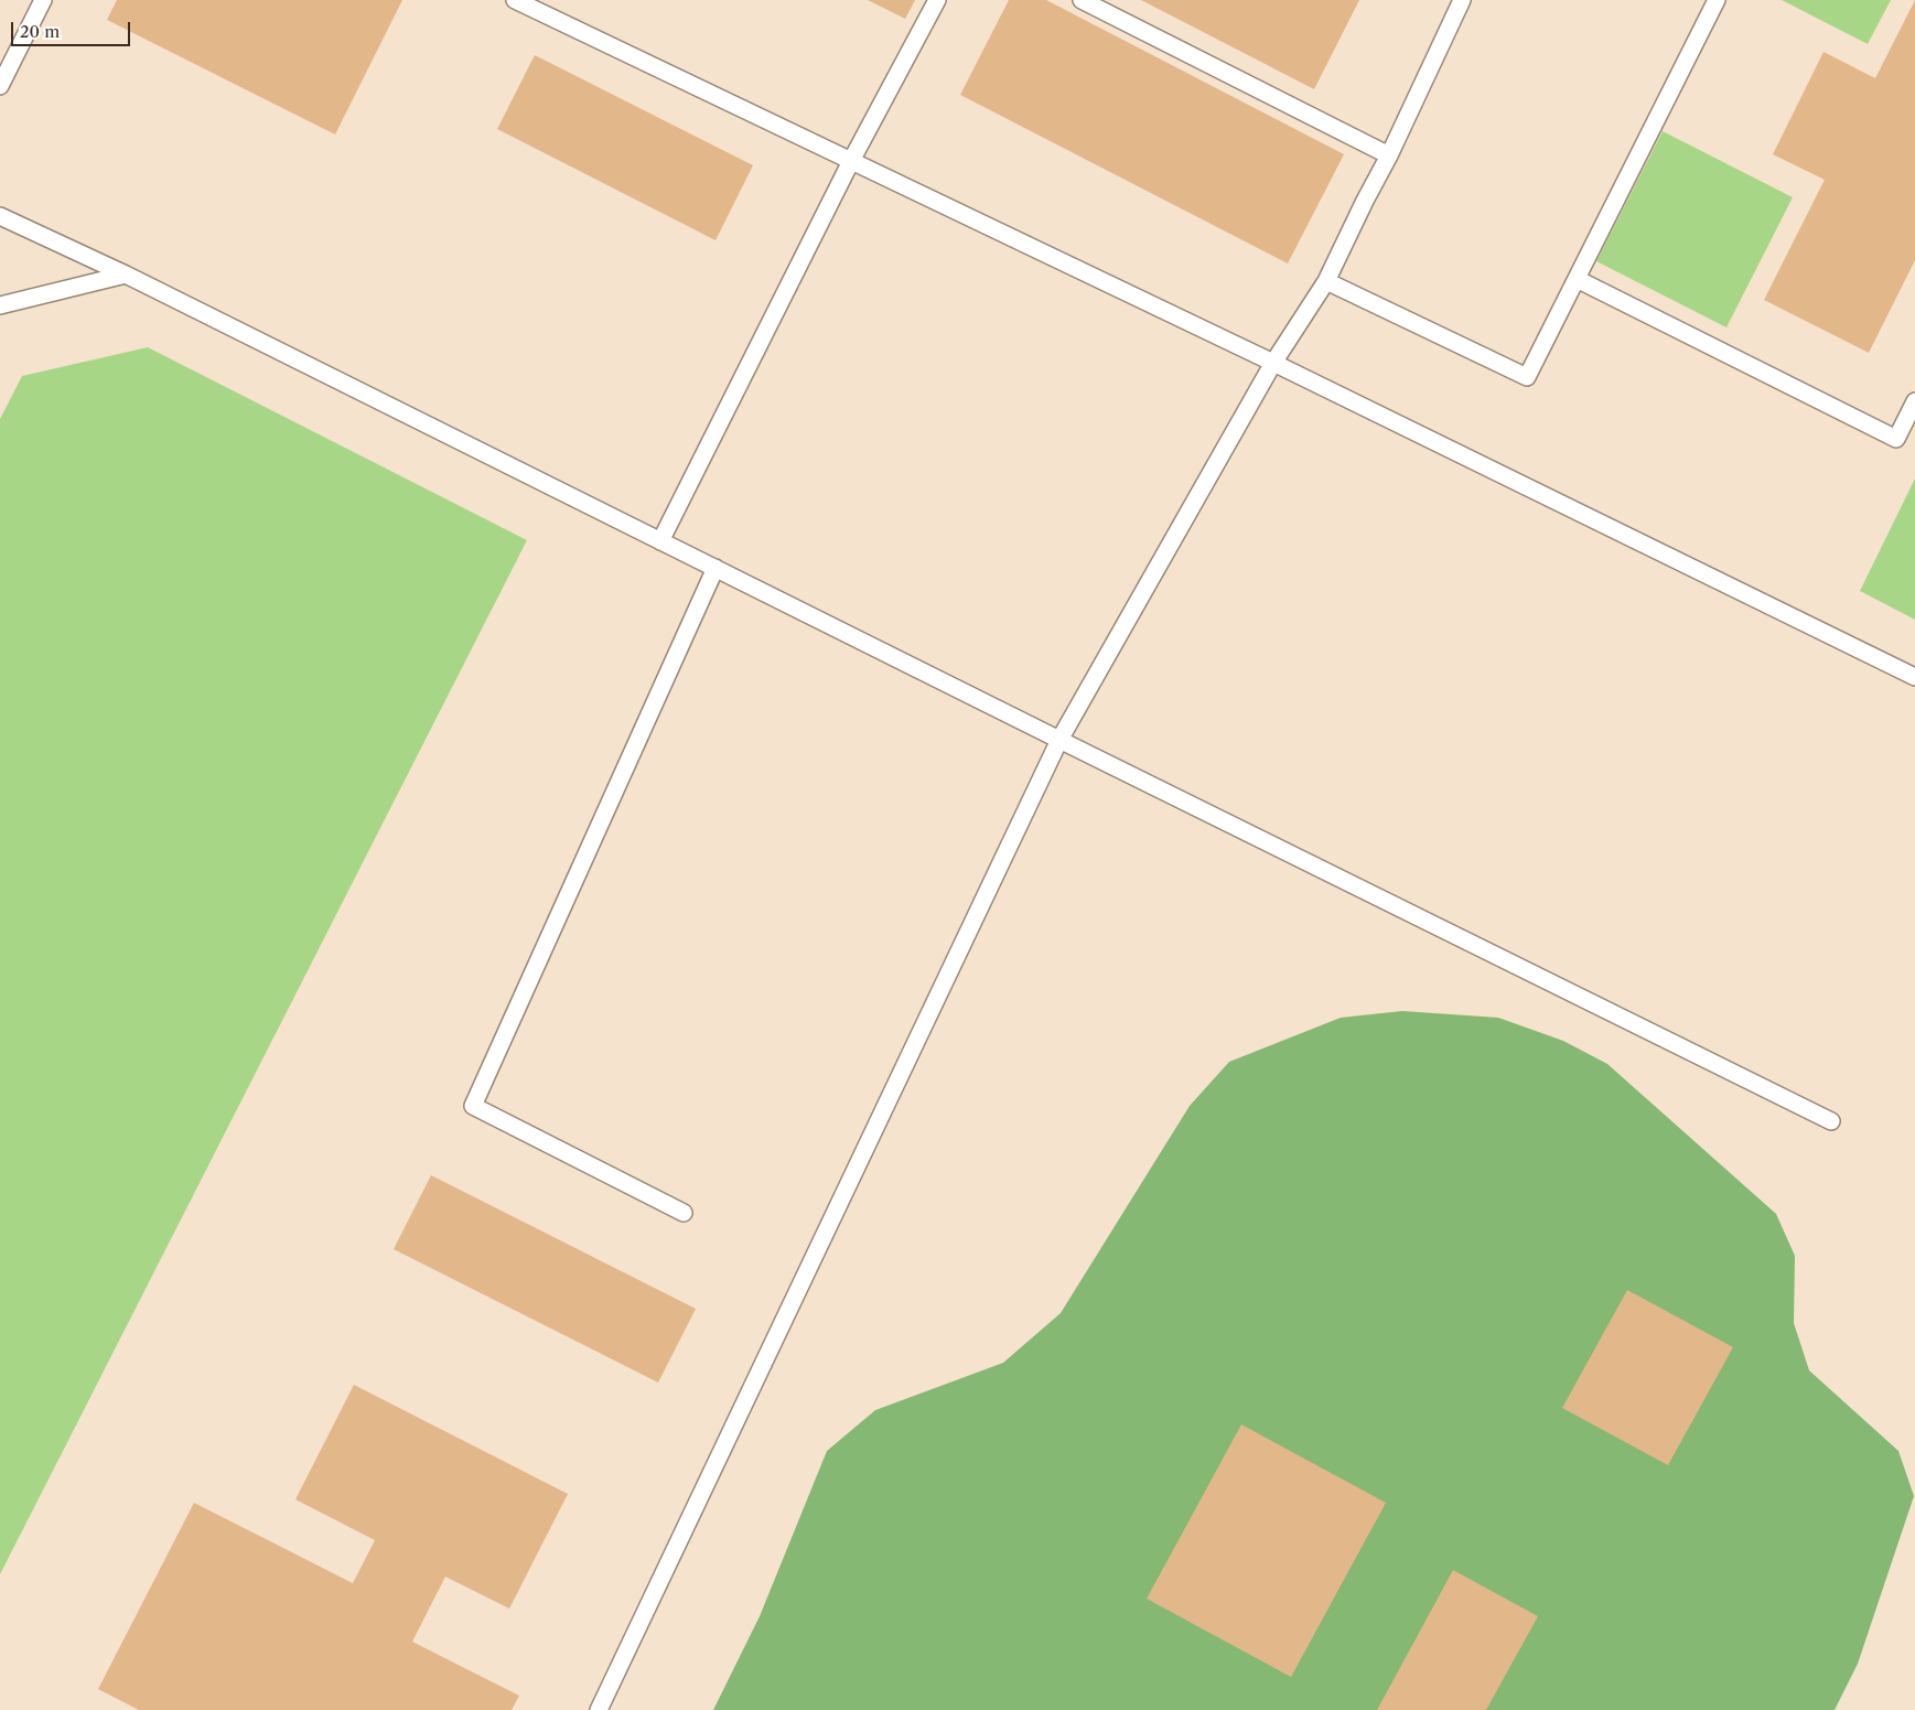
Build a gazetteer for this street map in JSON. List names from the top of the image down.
{
  "scale_bar": "20 m"
}
